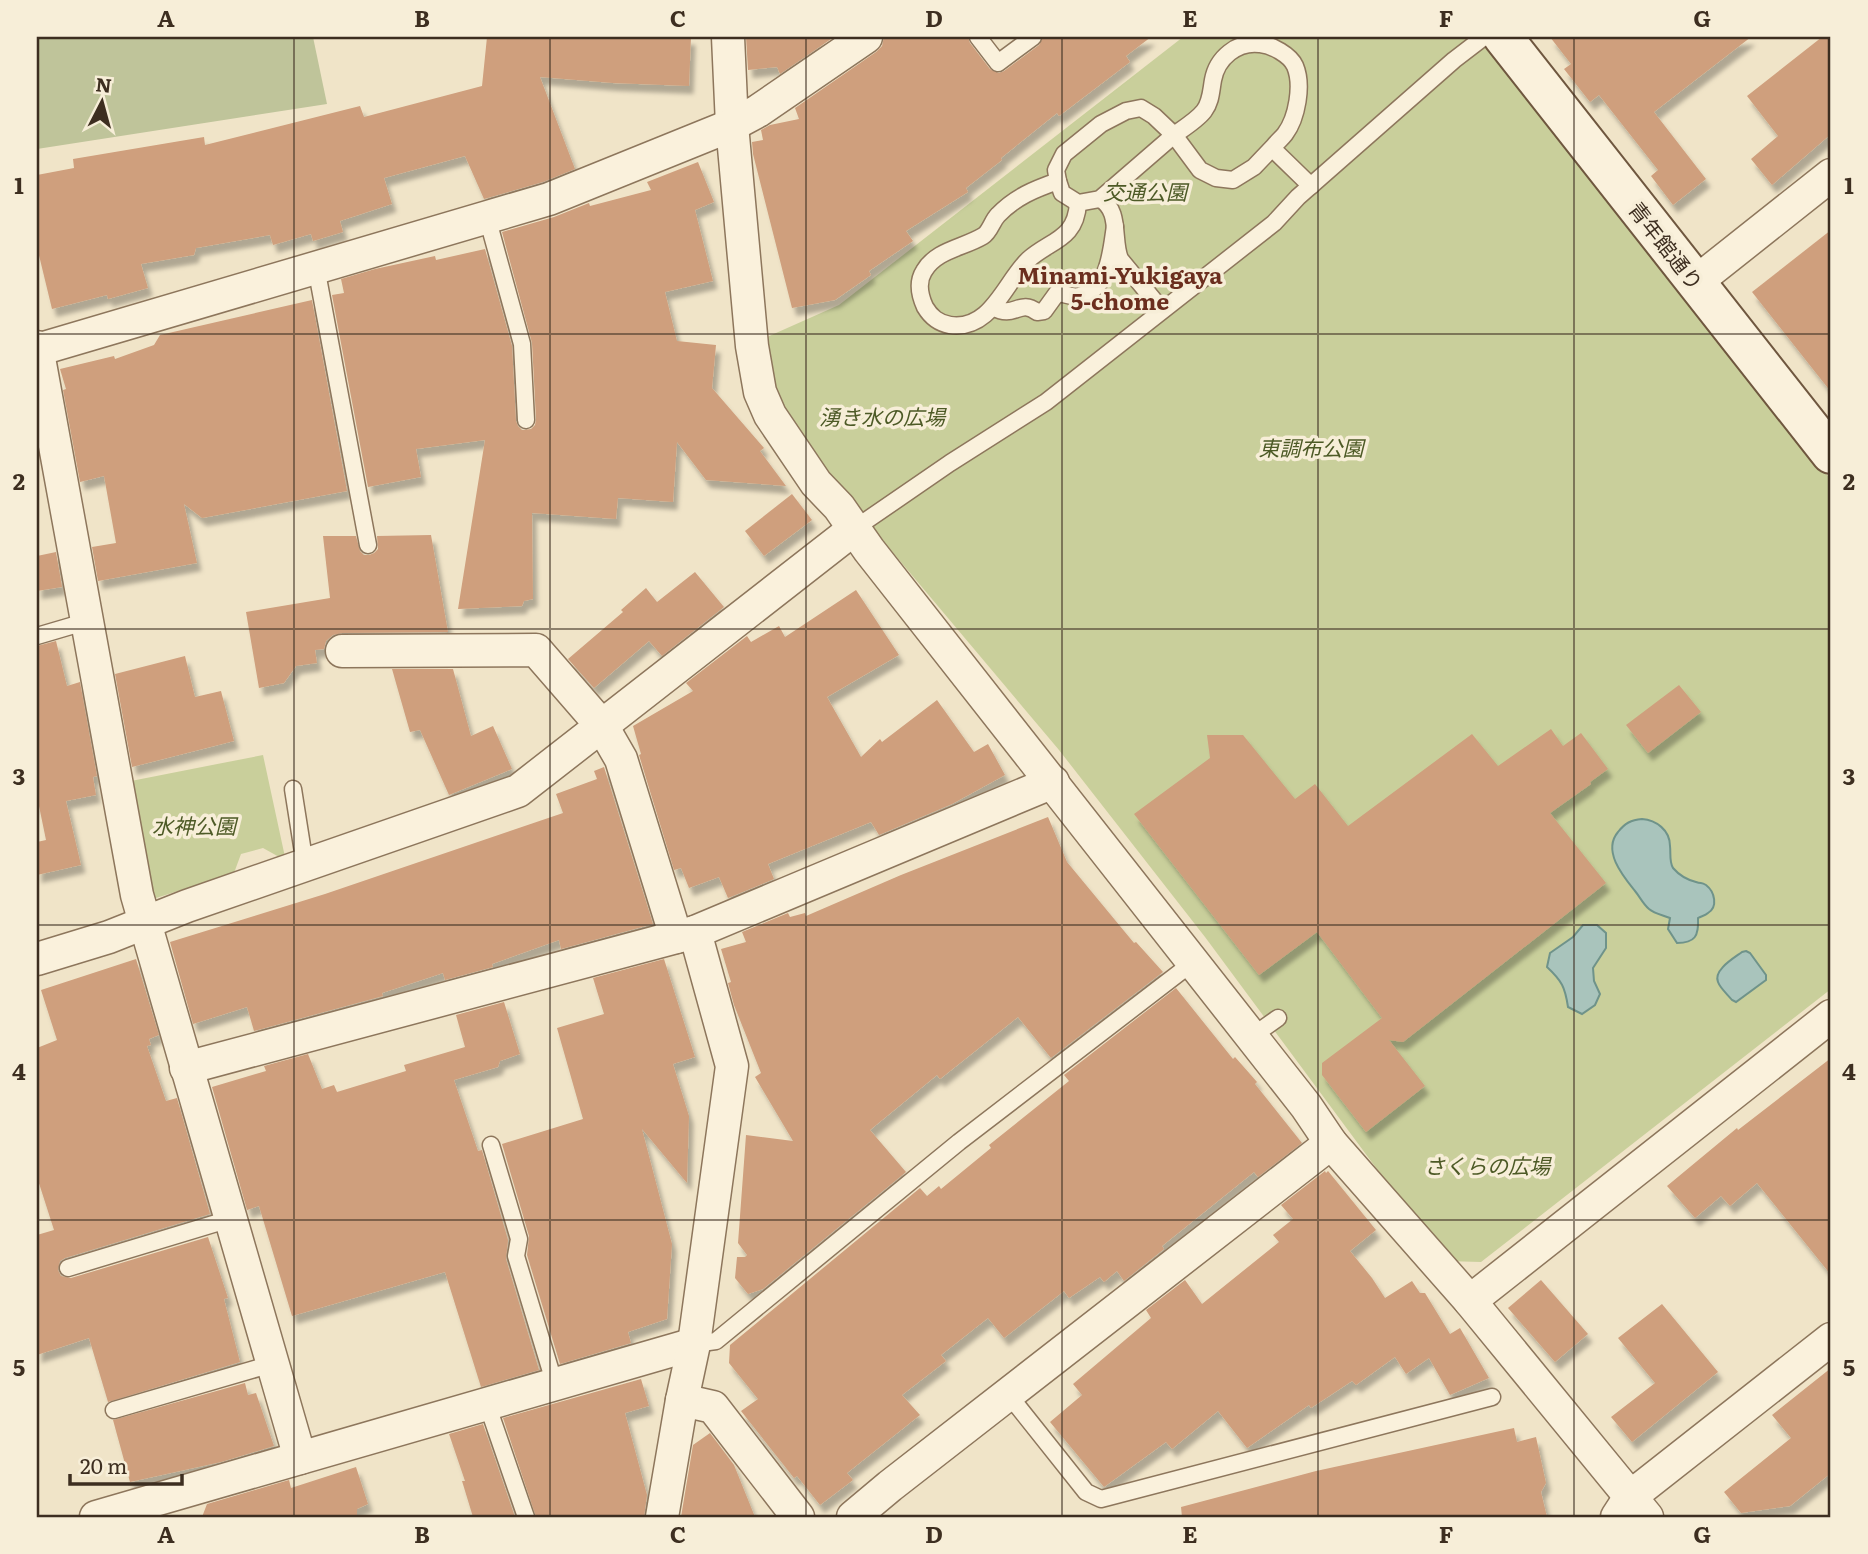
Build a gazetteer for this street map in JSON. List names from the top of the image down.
{
  "streets": {
    "street": ["青年館通り"]
  },
  "districts": ["Minami-Yukigaya 5-chome"],
  "parks": [
    "交通公園",
    "湧き水の広場",
    "東調布公園",
    "水神公園",
    "さくらの広場"
  ],
  "scale_bar": "20 m",
  "north": "top",
  "grid": {
    "columns": [
      "A",
      "B",
      "C",
      "D",
      "E",
      "F",
      "G"
    ],
    "rows": [
      "1",
      "2",
      "3",
      "4",
      "5"
    ]
  }
}
